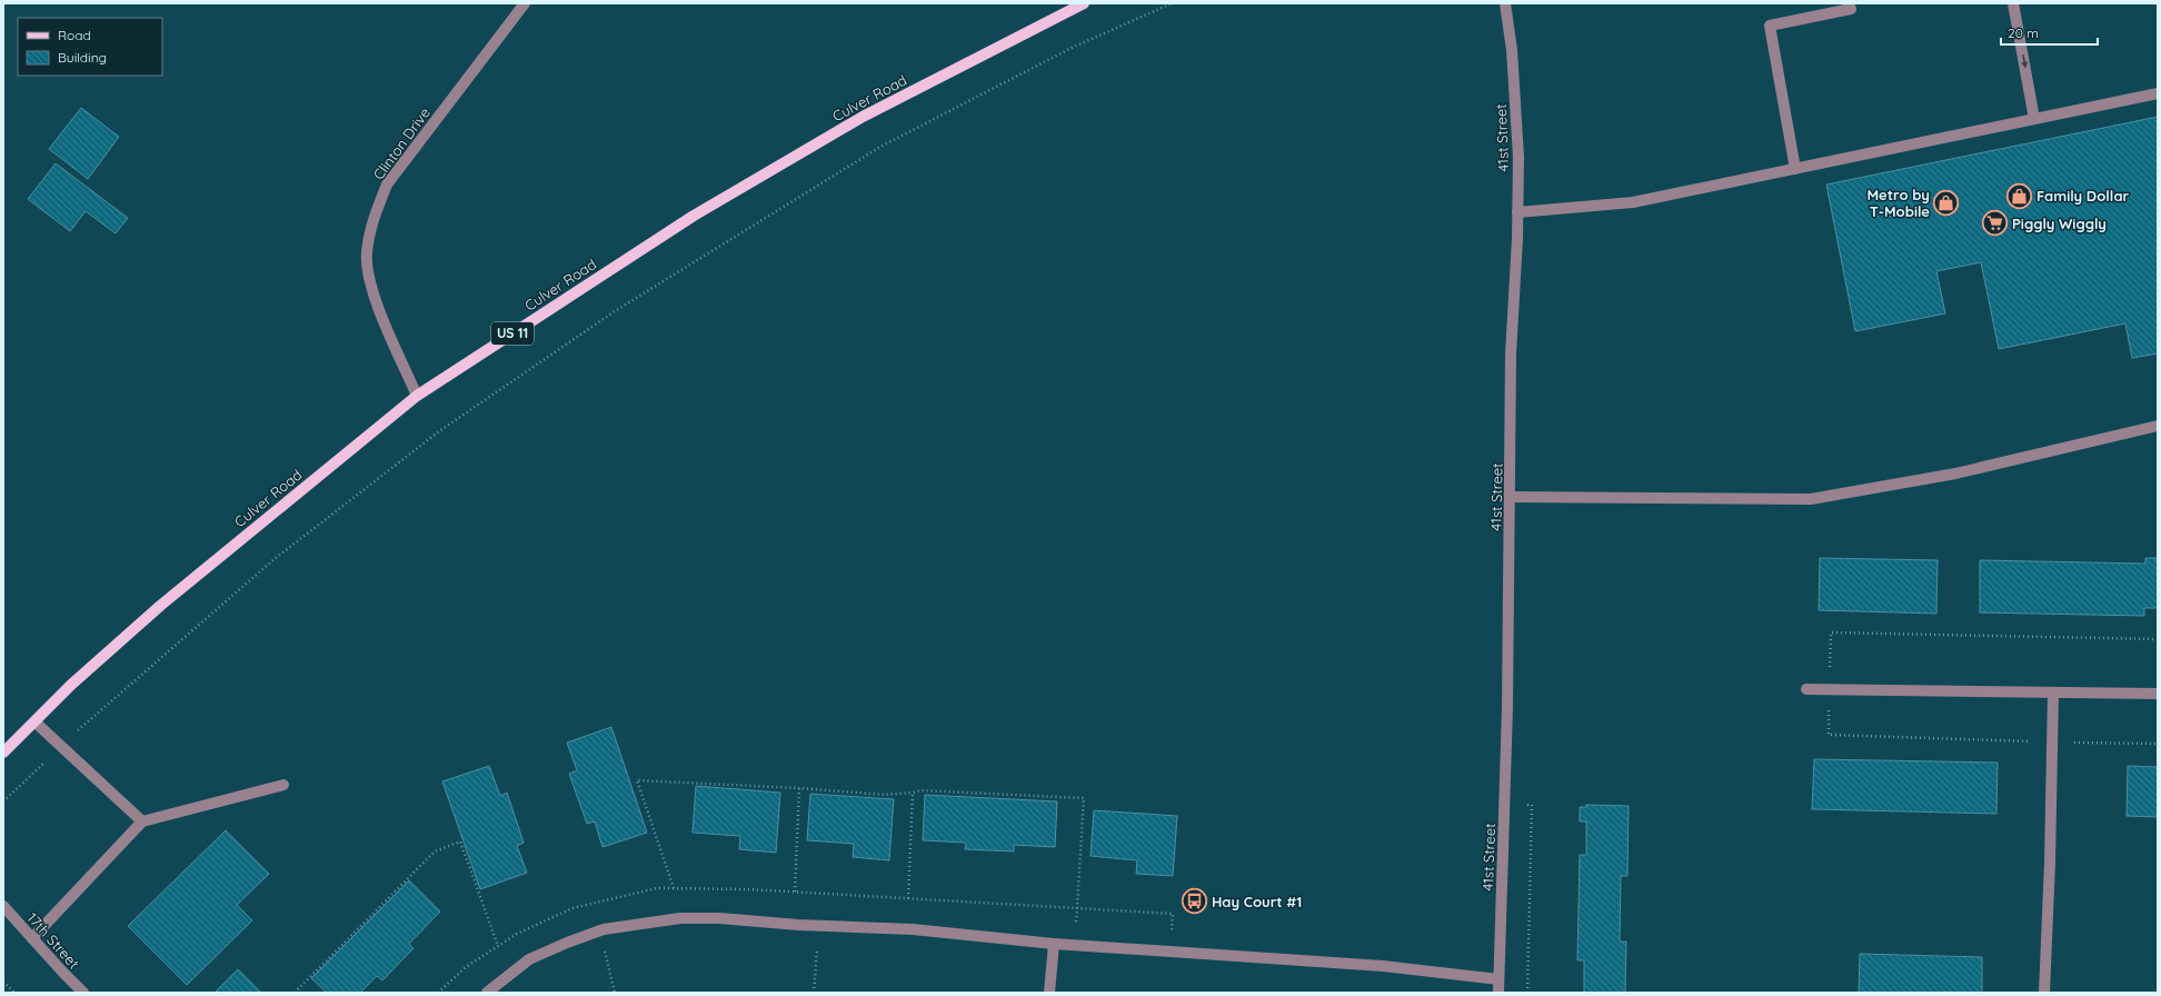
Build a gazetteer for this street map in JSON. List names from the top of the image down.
{
  "streets": {
    "main road": ["Culver Road", "US 11"],
    "street": ["41st Street", "Clinton Drive", "17th Street"]
  },
  "crossings": [
    ["Culver Road", "Clinton Drive"]
  ],
  "places": {
    "shop": ["Family Dollar", "Metro by T-Mobile"],
    "supermarket": ["Piggly Wiggly"],
    "bus stop": ["Hay Court #1"]
  },
  "legend": ["Road", "Building"],
  "scale_bar": "20 m"
}
